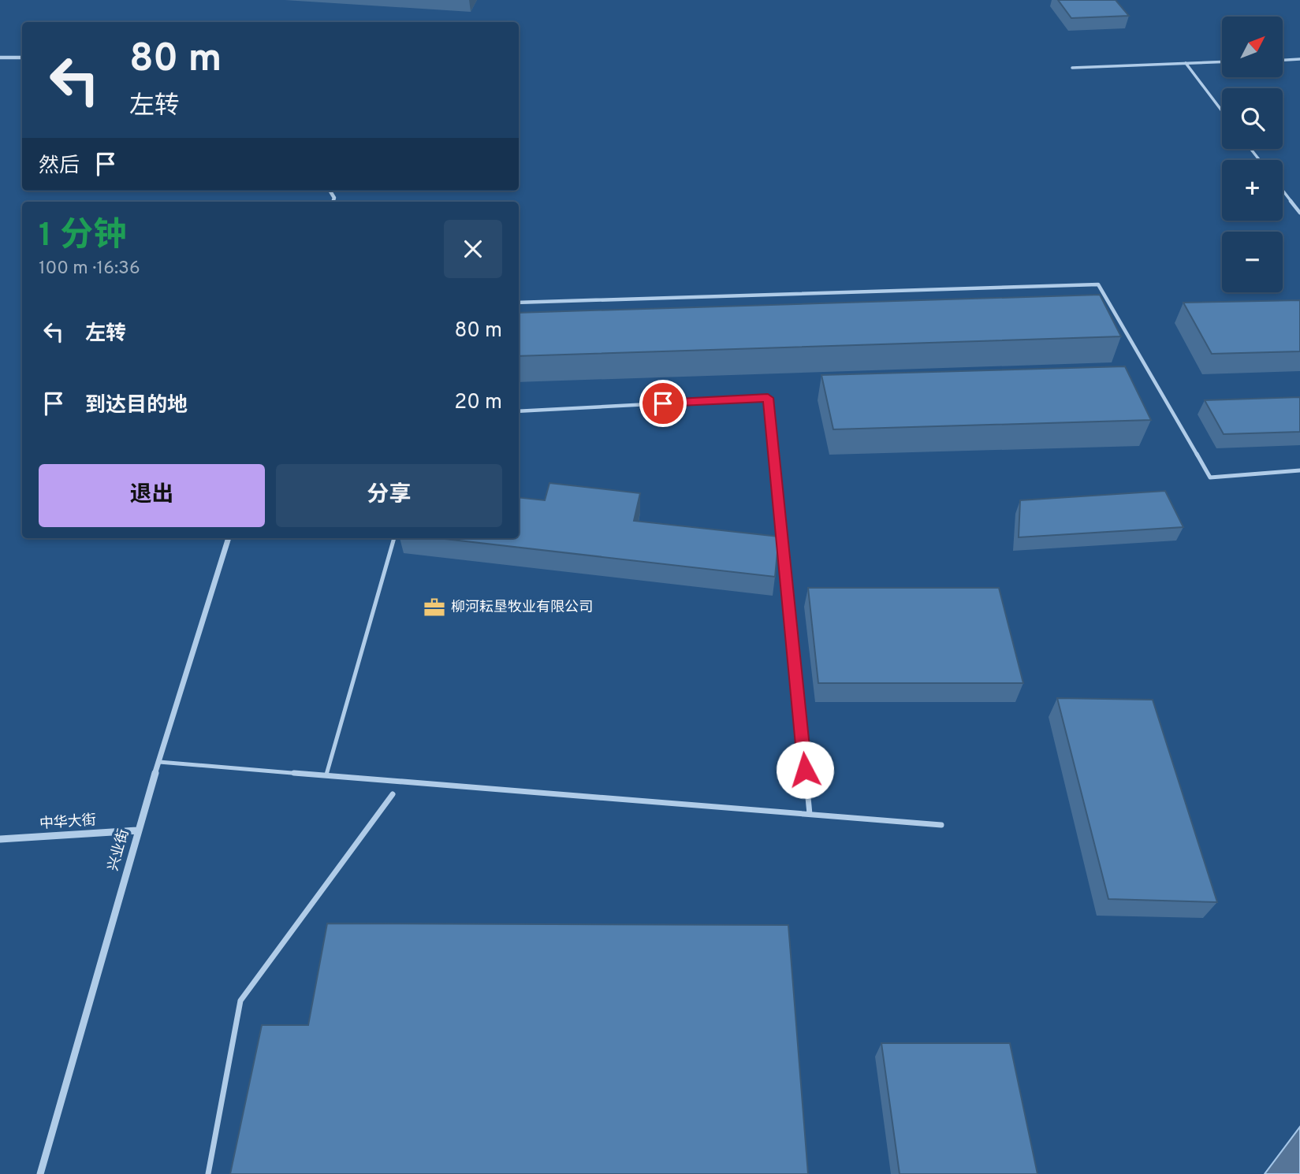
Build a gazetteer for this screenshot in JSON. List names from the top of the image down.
{
  "streets": {
    "street": ["中华大街", "兴业街"]
  },
  "crossings": [
    ["中华大街", "兴业街"]
  ],
  "places": {
    "office": ["柳河耘垦牧业有限公司"]
  },
  "north": "top right",
  "page": {
    "map_buttons": ["+", "−"],
    "turn": ["80 m", "左转"],
    "then": "然后",
    "heading": ["1 分钟", "100 m · 16:36"],
    "list": [
      {
        "name": "左转",
        "value": "80 m"
      },
      {
        "name": "到达目的地",
        "value": "20 m"
      }
    ],
    "buttons": ["退出", "分享"]
  }
}
